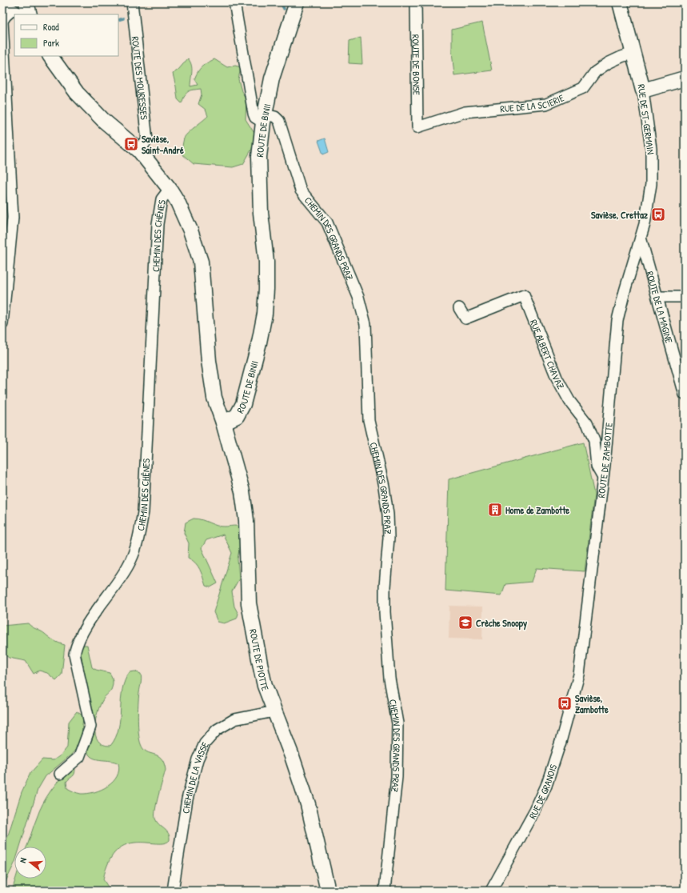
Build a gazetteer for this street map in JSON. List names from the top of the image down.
{
  "streets": {
    "street": [
      "ROUTE DE BONSE",
      "ROUTE DES MOURESSES",
      "RUE DE LA SCIERIE",
      "RUE DE ST-GERMAIN",
      "ROUTE DE BINII",
      "CHEMIN DES CHÊNES",
      "CHEMIN DES GRANDS PRAZ",
      "ROUTE DE LA MAGINE",
      "RUE ALBERT CHAVAZ",
      "ROUTE DE ZAMBOTTE",
      "ROUTE DE PIOTTE",
      "CHEMIN DE LA VASSE",
      "RUE DE GRANOIS"
    ]
  },
  "crossings": [
    ["ROUTE DE BONSE", "RUE DE LA SCIERIE"],
    ["ROUTE DES MOURESSES", "ROUTE DE BINII"],
    ["RUE DE LA SCIERIE", "RUE DE ST-GERMAIN"],
    ["RUE DE ST-GERMAIN", "ROUTE DE LA MAGINE"],
    ["RUE DE ST-GERMAIN", "ROUTE DE ZAMBOTTE"],
    ["ROUTE DE BINII", "CHEMIN DES CHÊNES"],
    ["ROUTE DE BINII", "CHEMIN DES GRANDS PRAZ"],
    ["ROUTE DE BINII", "ROUTE DE PIOTTE"],
    ["ROUTE DE LA MAGINE", "ROUTE DE ZAMBOTTE"],
    ["RUE ALBERT CHAVAZ", "ROUTE DE ZAMBOTTE"],
    ["ROUTE DE ZAMBOTTE", "RUE DE GRANOIS"],
    ["ROUTE DE PIOTTE", "CHEMIN DE LA VASSE"]
  ],
  "places": {
    "bus stop": ["Savièse, Saint-André", "Savièse, Crettaz", "Savièse, Zambotte"],
    "building": ["Home de Zambotte"],
    "school or university": ["Crèche Snoopy"]
  },
  "legend": ["Road", "Park"],
  "north": "left"
}
